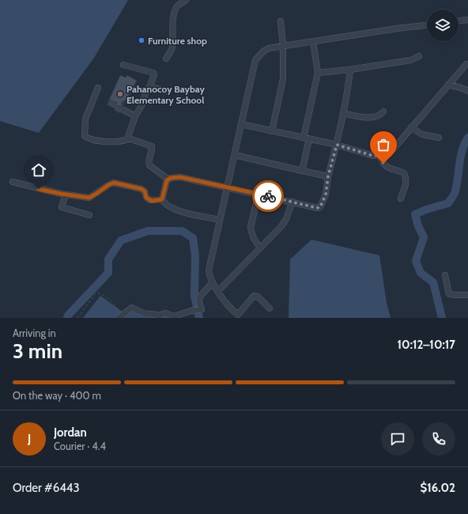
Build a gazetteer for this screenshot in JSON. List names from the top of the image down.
{
  "places": ["Furniture shop", "Pahanocoy Baybay Elementary School"],
  "page": {
    "heading": ["3 min", "Arriving in", "10:12–10:17"],
    "panel": [
      "Jordan",
      "Courier · 4.4",
      "Order #6443",
      "$16.02"
    ],
    "bar": "On the way · 400 m",
    "round": "J"
  }
}
